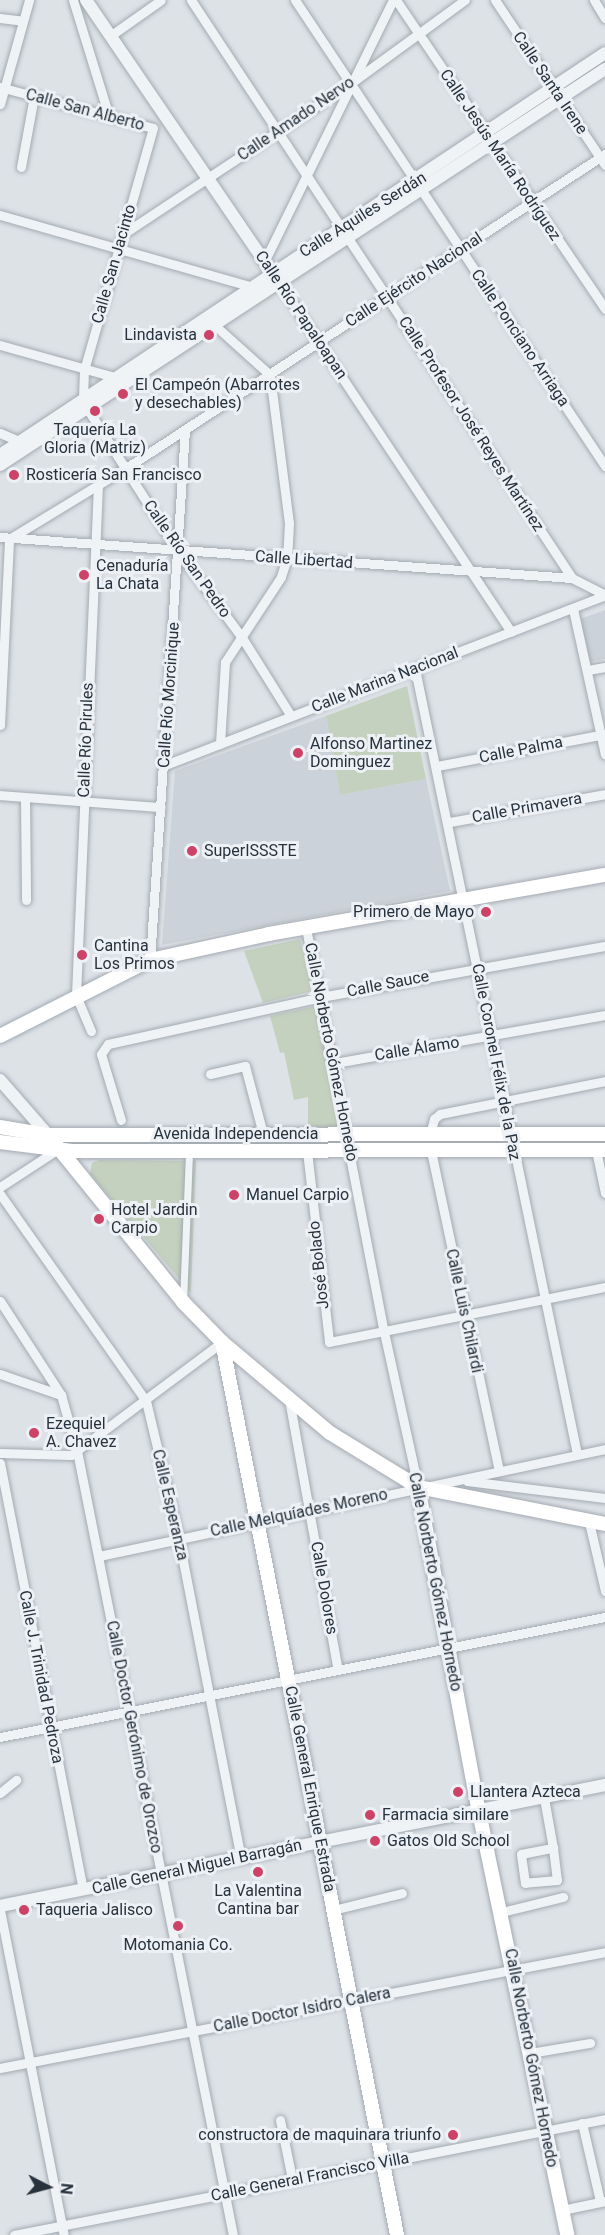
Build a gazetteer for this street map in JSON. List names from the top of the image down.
{
  "streets": {
    "main road": ["Calle Norberto Gómez Hornedo", "Avenida Independencia", "Calle General Enrique Estrada"],
    "street": [
      "Calle Santa Irene",
      "Calle San Alberto",
      "Calle Amado Nervo",
      "Calle Jesús María Rodríguez",
      "Calle Aquiles Serdán",
      "Calle San Jacinto",
      "Calle Ejército Nacional",
      "Calle Río Papaloapan",
      "Calle Ponciano Arriaga",
      "Calle Profesor José Reyes Martínez",
      "Calle Río San Pedro",
      "Calle Libertad",
      "Calle Marina Nacional",
      "Calle Río Morcinique",
      "Calle Río Pirules",
      "Calle Palma",
      "Calle Primavera",
      "Calle Sauce",
      "Calle Álamo",
      "Calle Coronel Félix de la Paz",
      "José Bolado",
      "Calle Luis Chilardi",
      "Calle Esperanza",
      "Calle Melquíades Moreno",
      "Calle Dolores",
      "Calle J. Trinidad Pedroza",
      "Calle Doctor Gerónimo de Orozco",
      "Calle General Miguel Barragán",
      "Calle Doctor Isidro Calera",
      "Calle General Francisco Villa"
    ]
  },
  "crossings": [
    ["Calle Santa Irene", "Calle Aquiles Serdán"],
    ["Calle Santa Irene", "Calle Ejército Nacional"],
    ["Calle San Alberto", "Calle San Jacinto"],
    ["Calle San Alberto", "Calle Río Papaloapan"],
    ["Calle Amado Nervo", "Calle Jesús María Rodríguez"],
    ["Calle Amado Nervo", "Calle San Jacinto"],
    ["Calle Amado Nervo", "Calle Río Papaloapan"],
    ["Calle Amado Nervo", "Calle Ponciano Arriaga"],
    ["Calle Amado Nervo", "Calle Profesor José Reyes Martínez"],
    ["Calle Jesús María Rodríguez", "Calle Aquiles Serdán"],
    ["Calle Jesús María Rodríguez", "Calle Ejército Nacional"],
    ["Calle Aquiles Serdán", "Calle San Jacinto"],
    ["Calle Aquiles Serdán", "Calle Río Papaloapan"],
    ["Calle Aquiles Serdán", "Calle Ponciano Arriaga"],
    ["Calle Aquiles Serdán", "Calle Profesor José Reyes Martínez"],
    ["Calle Aquiles Serdán", "Calle Río San Pedro"],
    ["Calle San Jacinto", "Calle Río San Pedro"],
    ["Calle Ejército Nacional", "Calle Río Papaloapan"],
    ["Calle Ejército Nacional", "Calle Ponciano Arriaga"],
    ["Calle Ejército Nacional", "Calle Profesor José Reyes Martínez"],
    ["Calle Ejército Nacional", "Calle Río San Pedro"],
    ["Calle Ejército Nacional", "Calle Libertad"],
    ["Calle Ejército Nacional", "Calle Río Morcinique"],
    ["Calle Ejército Nacional", "Calle Río Pirules"],
    ["Calle Río Papaloapan", "Calle Libertad"],
    ["Calle Río Papaloapan", "Calle Marina Nacional"],
    ["Calle Profesor José Reyes Martínez", "Calle Libertad"],
    ["Calle Río San Pedro", "Calle Libertad"],
    ["Calle Río San Pedro", "Calle Marina Nacional"],
    ["Calle Río San Pedro", "Calle Río Morcinique"],
    ["Calle Libertad", "Calle Marina Nacional"],
    ["Calle Libertad", "Calle Río Morcinique"],
    ["Calle Libertad", "Calle Río Pirules"],
    ["Calle Marina Nacional", "Calle Río Morcinique"],
    ["Calle Marina Nacional", "Calle Coronel Félix de la Paz"],
    ["Calle Palma", "Calle Coronel Félix de la Paz"],
    ["Calle Primavera", "Calle Coronel Félix de la Paz"],
    ["Calle Sauce", "Calle Norberto Gómez Hornedo"],
    ["Calle Sauce", "Calle Coronel Félix de la Paz"],
    ["Calle Álamo", "Calle Norberto Gómez Hornedo"],
    ["Calle Álamo", "Calle Coronel Félix de la Paz"],
    ["Calle Norberto Gómez Hornedo", "Avenida Independencia"],
    ["Calle Norberto Gómez Hornedo", "José Bolado"],
    ["Calle Norberto Gómez Hornedo", "Calle Melquíades Moreno"],
    ["Calle Norberto Gómez Hornedo", "Calle General Miguel Barragán"],
    ["Calle Norberto Gómez Hornedo", "Calle Doctor Isidro Calera"],
    ["Calle Norberto Gómez Hornedo", "Calle General Francisco Villa"],
    ["Calle Coronel Félix de la Paz", "Avenida Independencia"],
    ["Calle Coronel Félix de la Paz", "Calle Melquíades Moreno"],
    ["Avenida Independencia", "José Bolado"],
    ["Avenida Independencia", "Calle Luis Chilardi"],
    ["Calle Luis Chilardi", "Calle Melquíades Moreno"],
    ["Calle Esperanza", "Calle Melquíades Moreno"],
    ["Calle Esperanza", "Calle General Miguel Barragán"],
    ["Calle Melquíades Moreno", "Calle Dolores"],
    ["Calle Melquíades Moreno", "Calle Doctor Gerónimo de Orozco"],
    ["Calle Melquíades Moreno", "Calle General Enrique Estrada"],
    ["Calle J. Trinidad Pedroza", "Calle General Miguel Barragán"],
    ["Calle Doctor Gerónimo de Orozco", "Calle General Miguel Barragán"],
    ["Calle Doctor Gerónimo de Orozco", "Calle Doctor Isidro Calera"],
    ["Calle Doctor Gerónimo de Orozco", "Calle General Francisco Villa"],
    ["Calle General Enrique Estrada", "Calle General Miguel Barragán"],
    ["Calle General Enrique Estrada", "Calle Doctor Isidro Calera"],
    ["Calle General Enrique Estrada", "Calle General Francisco Villa"]
  ],
  "places": [
    "Lindavista",
    "El Campeón (Abarrotes y desechables)",
    "Taquería La Gloria (Matriz)",
    "Rosticería San Francisco",
    "Cenaduría La Chata",
    "Alfonso Martinez Dominguez",
    "SuperISSSTE",
    "Primero de Mayo",
    "Cantina Los Primos",
    "Manuel Carpio",
    "Hotel Jardin Carpio",
    "Ezequiel A. Chavez",
    "Llantera Azteca",
    "Farmacia similare",
    "Gatos Old School",
    "La Valentina Cantina bar",
    "Taqueria Jalisco",
    "Motomania Co.",
    "constructora de maquinara triunfo"
  ],
  "north": "right"
}
